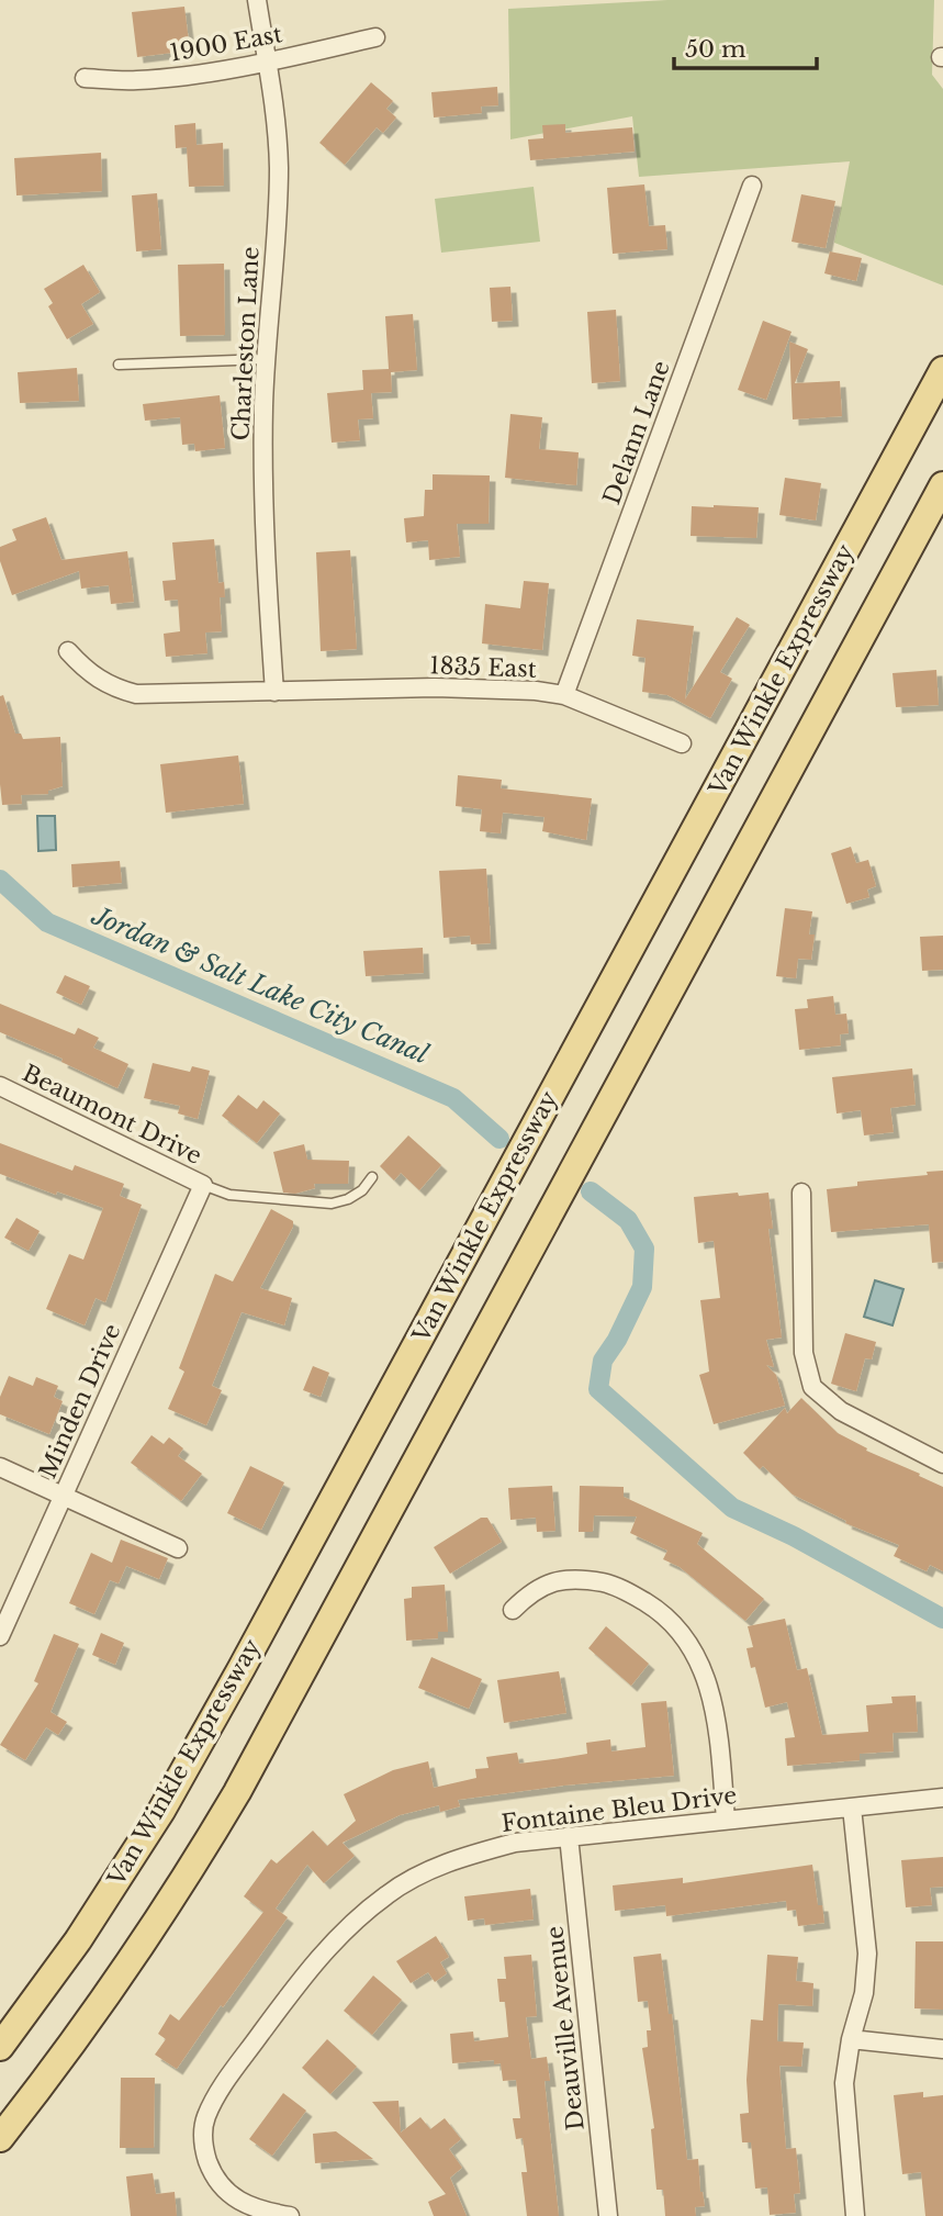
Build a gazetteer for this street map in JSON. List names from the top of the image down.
{
  "streets": {
    "main road": ["Van Winkle Expressway"],
    "street": [
      "1900 East",
      "Charleston Lane",
      "Delann Lane",
      "1835 East",
      "Beaumont Drive",
      "Minden Drive",
      "Fontaine Bleu Drive",
      "Deauville Avenue"
    ]
  },
  "crossings": [
    ["1900 East", "Charleston Lane"],
    ["Charleston Lane", "1835 East"],
    ["Delann Lane", "1835 East"],
    ["Beaumont Drive", "Minden Drive"],
    ["Fontaine Bleu Drive", "Deauville Avenue"]
  ],
  "water": ["Jordan & Salt Lake City Canal"],
  "scale_bar": "50 m"
}
